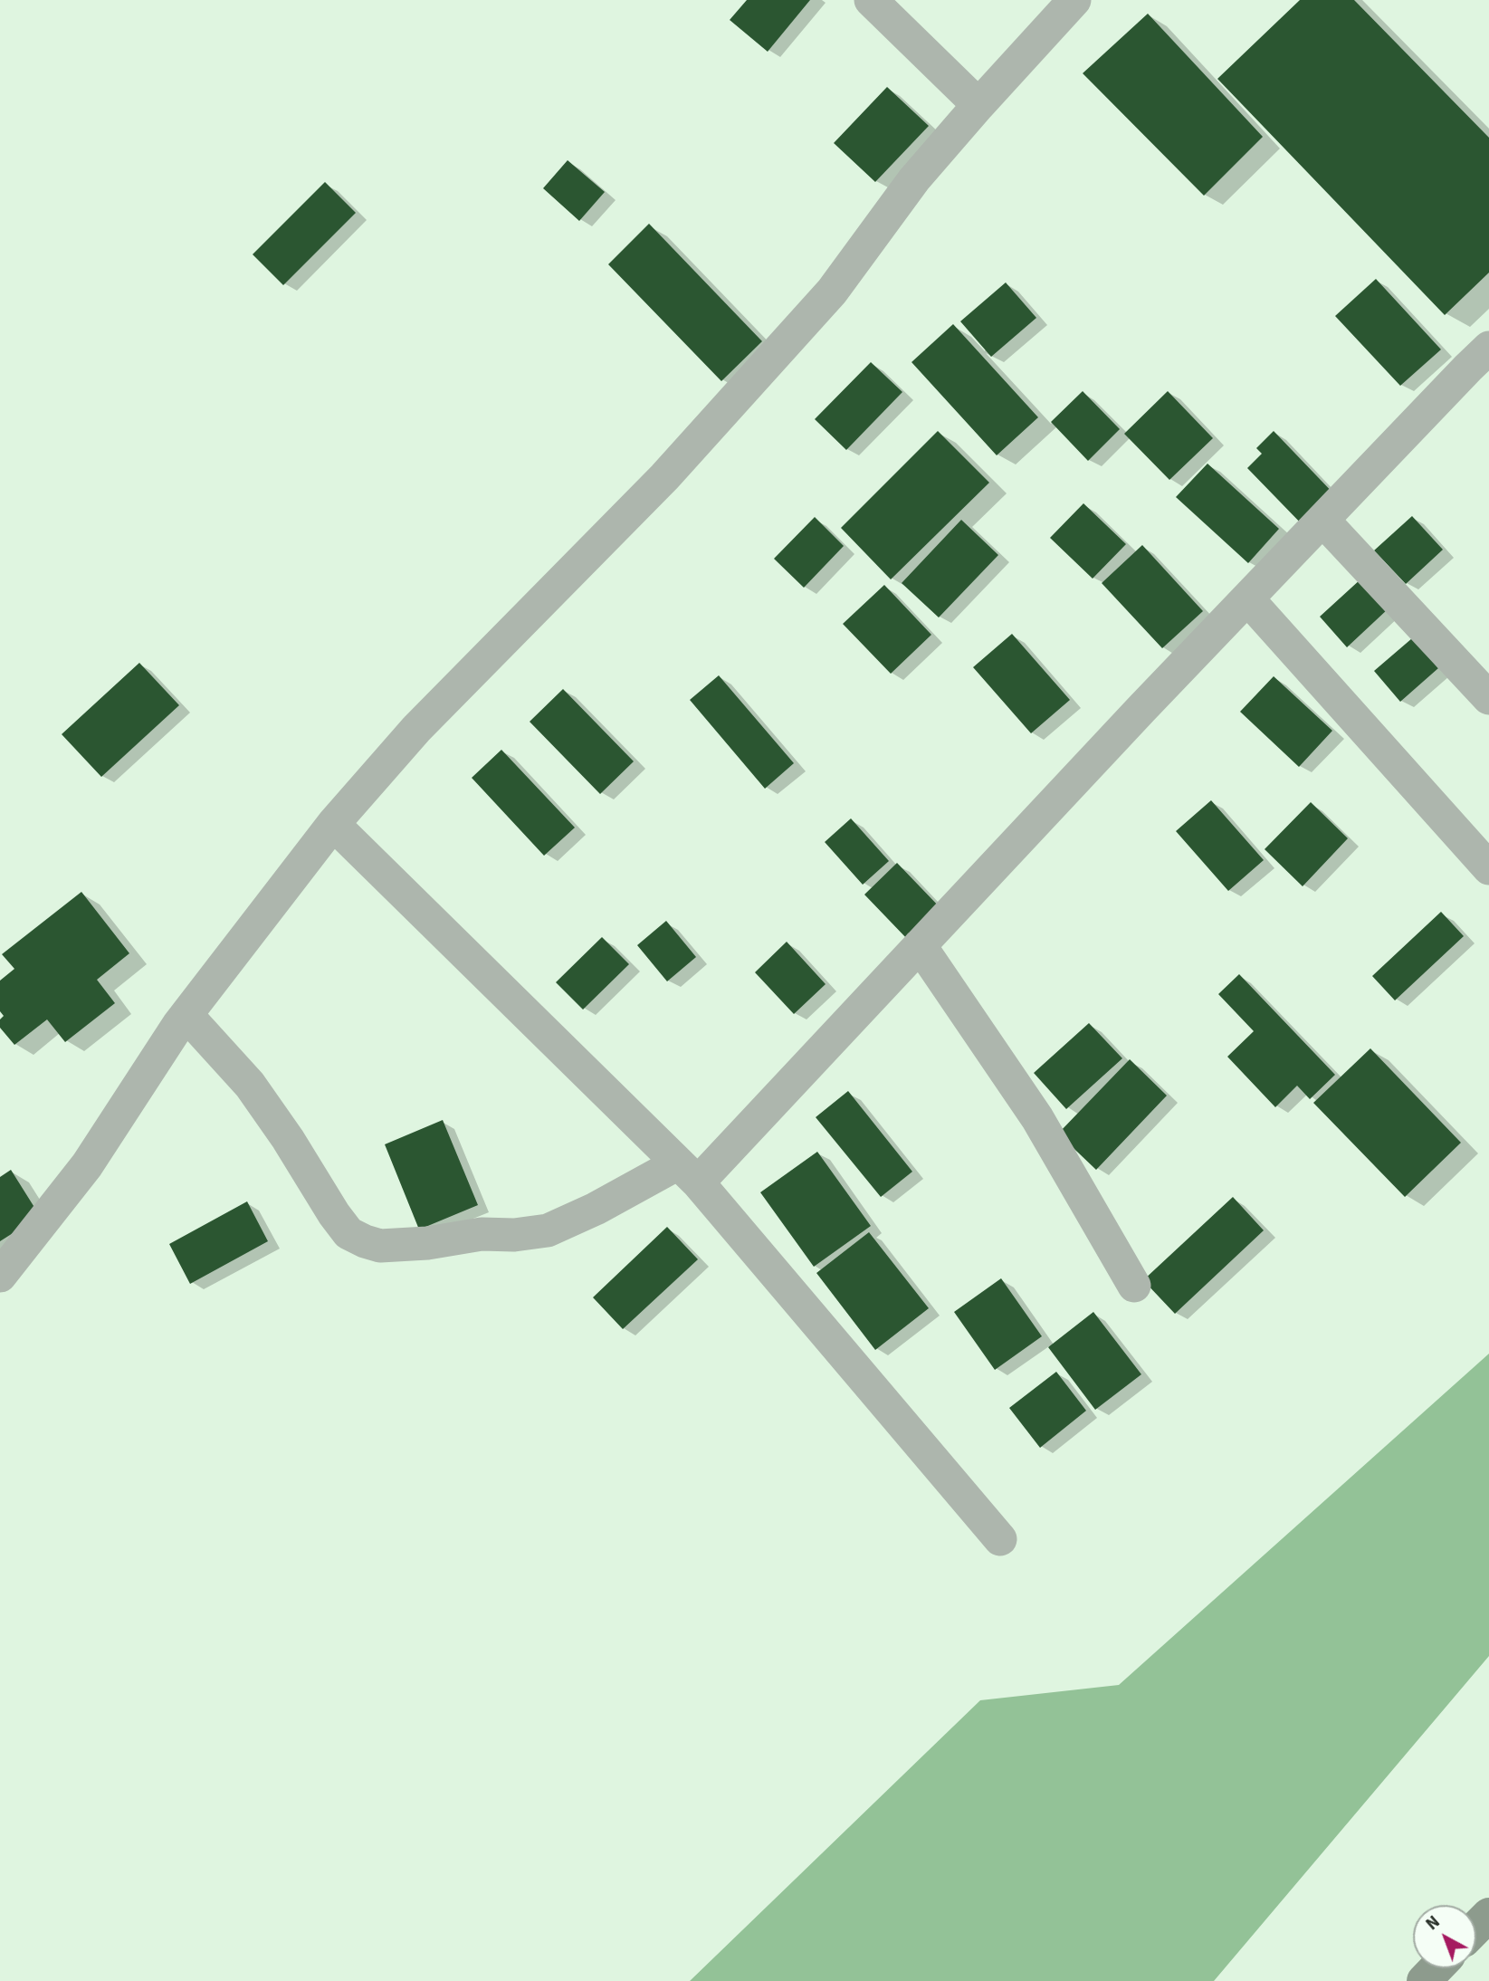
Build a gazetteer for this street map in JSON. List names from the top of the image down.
{
  "north": "top left"
}
